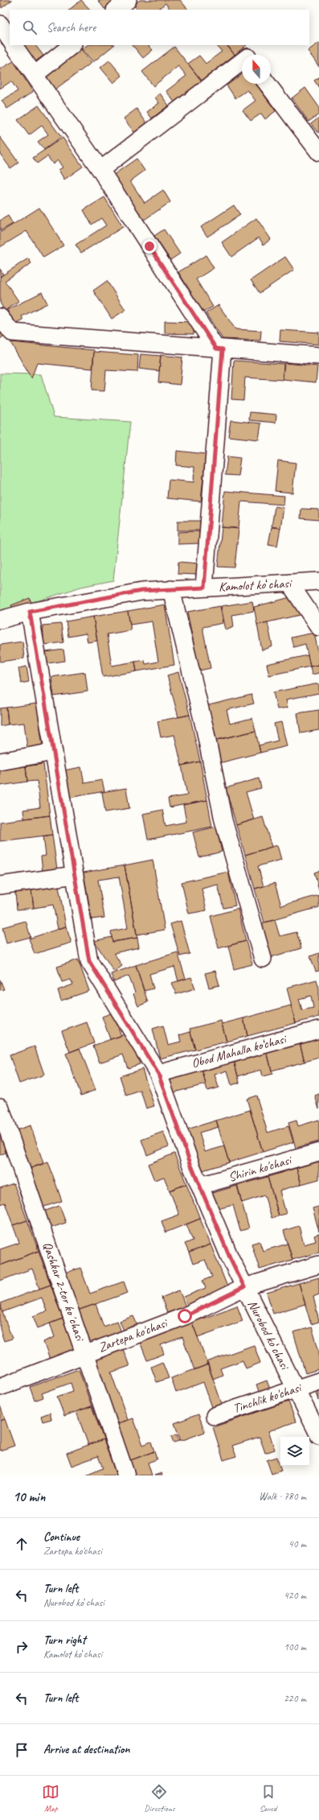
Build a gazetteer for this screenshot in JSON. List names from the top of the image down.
{
  "streets": {
    "street": [
      "Kamolot koʻchasi",
      "Obod Mahalla ko‘chasi",
      "Shirin ko'chasi",
      "Qashkar 2-tor koʼchasi",
      "Nurobod koʻchasi",
      "Zartepa ko'chasi",
      "Tinchlik ko'chasi"
    ]
  },
  "crossings": [
    ["Kamolot koʻchasi", "Nurobod koʻchasi"],
    ["Obod Mahalla ko‘chasi", "Nurobod koʻchasi"],
    ["Shirin ko'chasi", "Nurobod koʻchasi"],
    ["Qashkar 2-tor koʼchasi", "Zartepa ko'chasi"],
    ["Nurobod koʻchasi", "Zartepa ko'chasi"],
    ["Nurobod koʻchasi", "Tinchlik ko'chasi"]
  ],
  "north": "top",
  "page": {
    "search": "Search here",
    "heading": ["10 min", "Walk · 780 m"],
    "list": [
      ["Continue", "Zartepa ko'chasi", "40 m"],
      ["Turn left", "Nurobod koʻchasi", "420 m"],
      ["Turn right", "Kamolot koʻchasi", "100 m"],
      ["Turn left", "220 m"],
      "Arrive at destination"
    ],
    "nav": ["Map", "Directions", "Saved"]
  }
}
